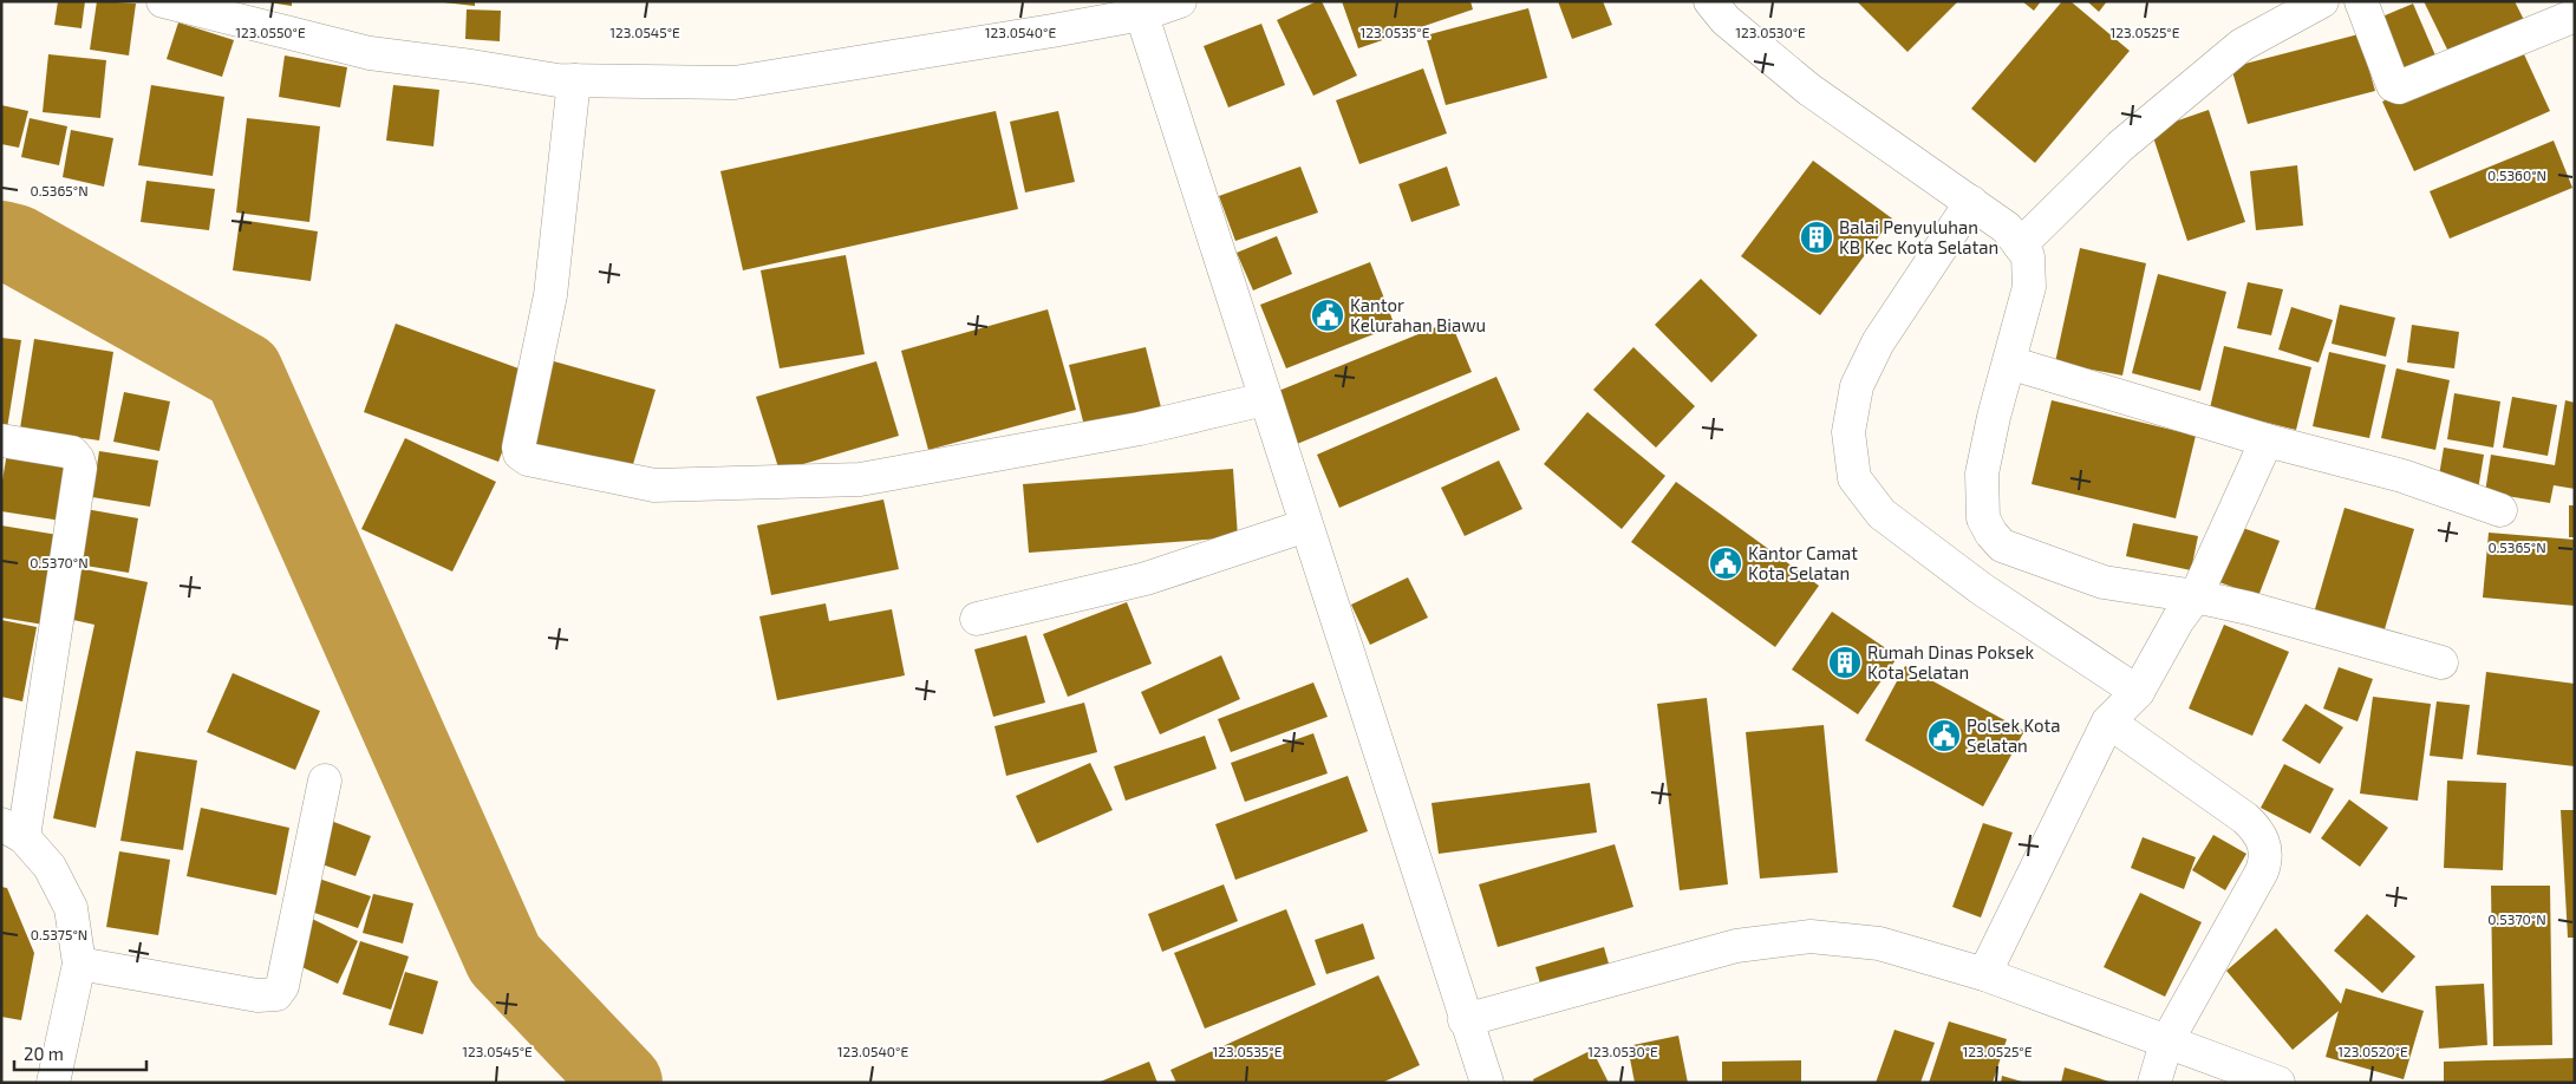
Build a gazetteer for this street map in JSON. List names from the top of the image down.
{
  "places": {
    "building": ["Balai Penyuluhan KB Kec Kota Selatan", "Rumah Dinas Poksek Kota Selatan"],
    "public building": ["Kantor Kelurahan Biawu", "Kantor Camat Kota Selatan", "Polsek Kota Selatan"]
  },
  "scale_bar": "20 m",
  "coordinates": [
    "123.0550°E",
    "123.0545°E",
    "123.0540°E",
    "123.0535°E",
    "123.0530°E",
    "123.0525°E",
    "0.5360°N",
    "0.5365°N",
    "0.5370°N",
    "0.5375°N",
    "123.0520°E"
  ]
}
